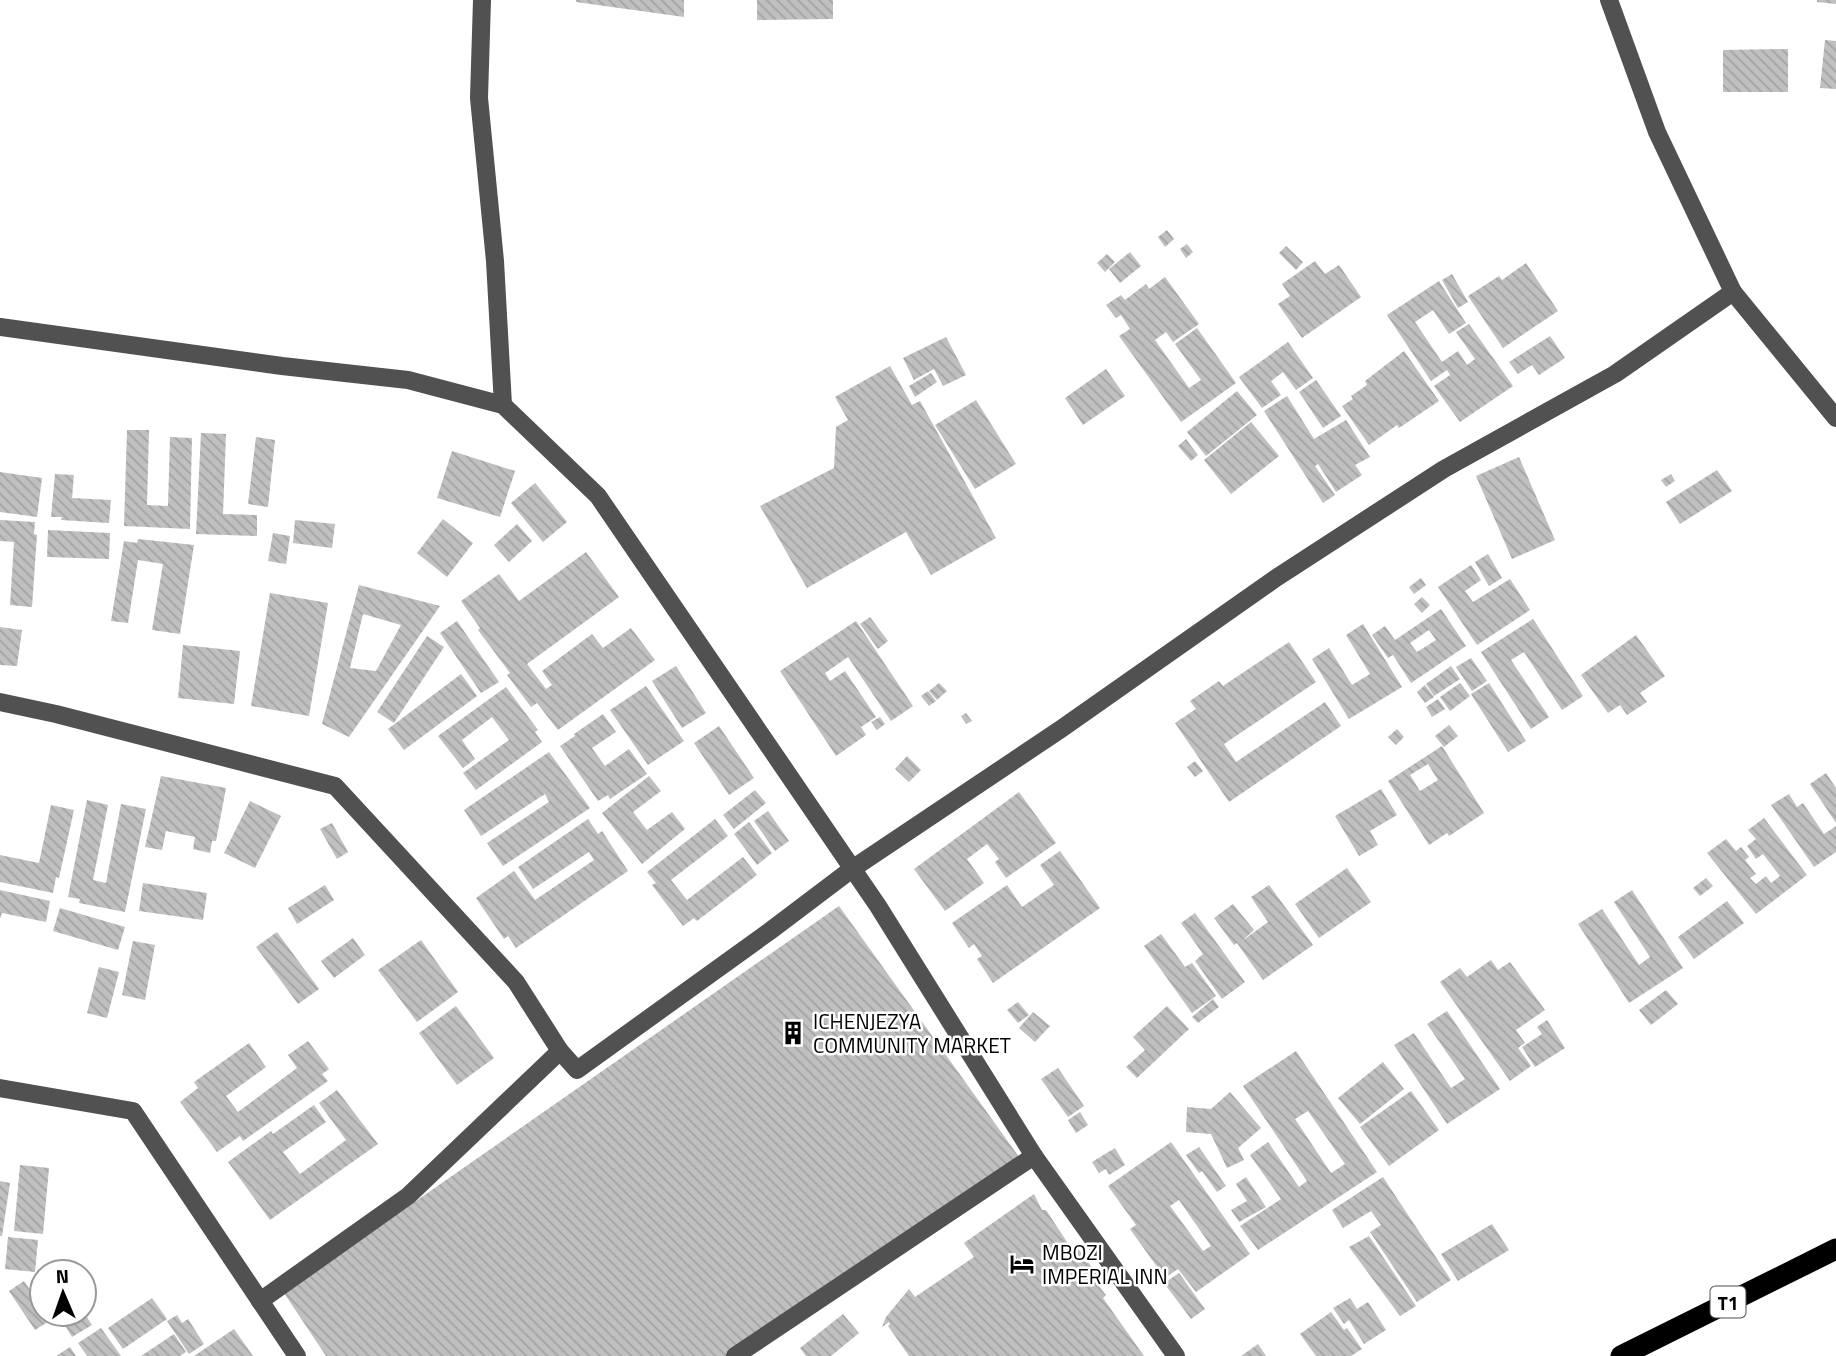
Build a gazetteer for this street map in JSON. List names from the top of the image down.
{
  "streets": {
    "highway": ["T1"]
  },
  "places": {
    "building": ["ICHENJEZYA COMMUNITY MARKET"],
    "hotel": ["MBOZI IMPERIAL INN"]
  },
  "north": "top"
}
